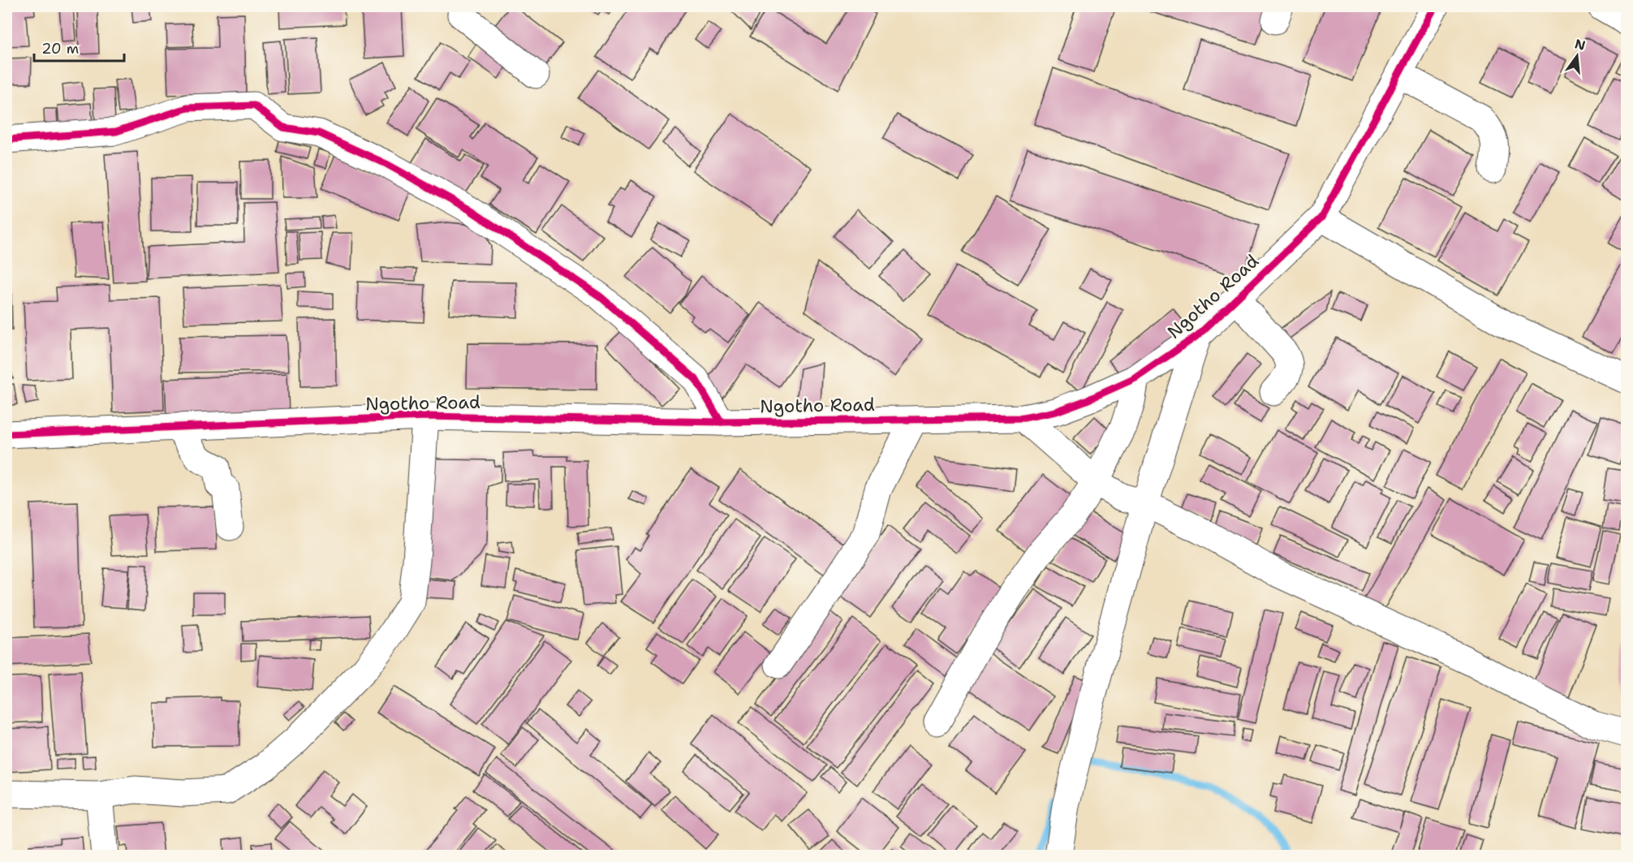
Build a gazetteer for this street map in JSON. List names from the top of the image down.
{
  "streets": {
    "street": ["Ngotho Road"]
  },
  "scale_bar": "20 m",
  "north": "top"
}
